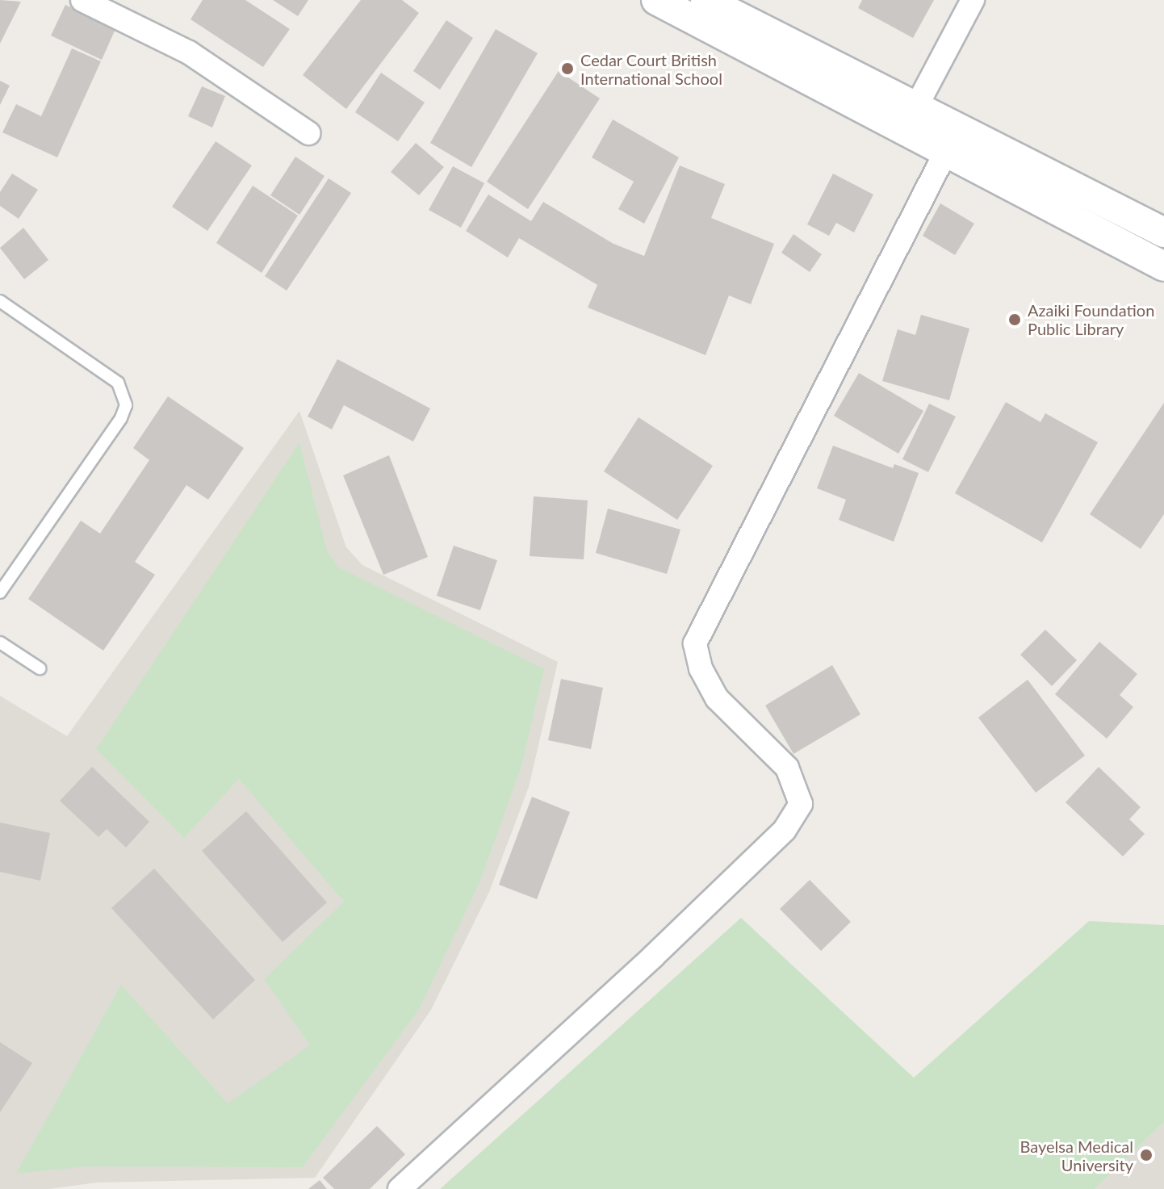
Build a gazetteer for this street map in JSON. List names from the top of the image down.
{
  "places": ["Cedar Court British International School", "Azaiki Foundation Public Library", "Bayelsa Medical University"]
}
